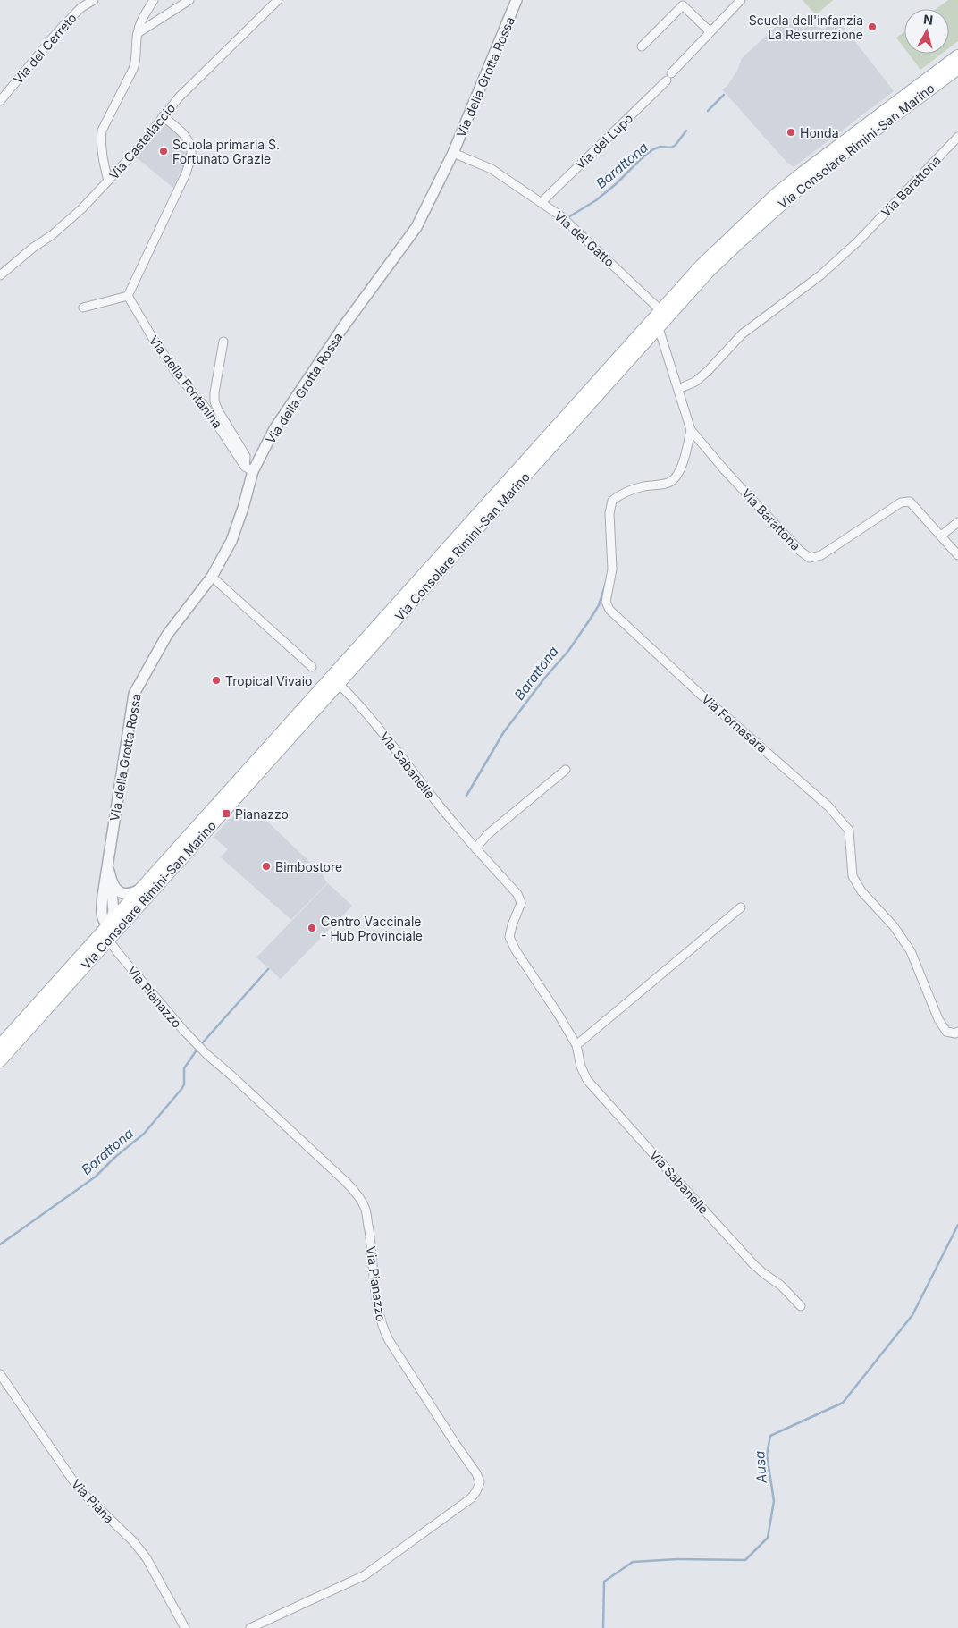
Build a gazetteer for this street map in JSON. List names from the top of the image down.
{
  "streets": {
    "main road": ["Via Consolare Rimini-San Marino"],
    "street": [
      "Via del Cerreto",
      "Via della Grotta Rossa",
      "Via Castellaccio",
      "Via del Lupo",
      "Via Barattona",
      "Via del Gatto",
      "Via della Fontanina",
      "Via Fornasara",
      "Via Sabanelle",
      "Via Pianazzo",
      "Via Piana"
    ]
  },
  "crossings": [
    ["Via della Grotta Rossa", "Via Consolare Rimini-San Marino"],
    ["Via della Grotta Rossa", "Via del Gatto"],
    ["Via della Grotta Rossa", "Via della Fontanina"],
    ["Via della Grotta Rossa", "Via Pianazzo"],
    ["Via del Lupo", "Via del Gatto"],
    ["Via Consolare Rimini-San Marino", "Via Barattona"],
    ["Via Consolare Rimini-San Marino", "Via del Gatto"],
    ["Via Consolare Rimini-San Marino", "Via Sabanelle"],
    ["Via Consolare Rimini-San Marino", "Via Pianazzo"],
    ["Via Barattona", "Via Fornasara"]
  ],
  "water": ["Barattona", "Ausa"],
  "places": {
    "other": [
      "Scuola dell'infanzia La Resurrezione",
      "Honda",
      "Scuola primaria S. Fortunato Grazie",
      "Tropical Vivaio",
      "Bimbostore",
      "Centro Vaccinale - Hub Provinciale"
    ],
    "transit": ["Pianazzo"]
  },
  "north": "top"
}
